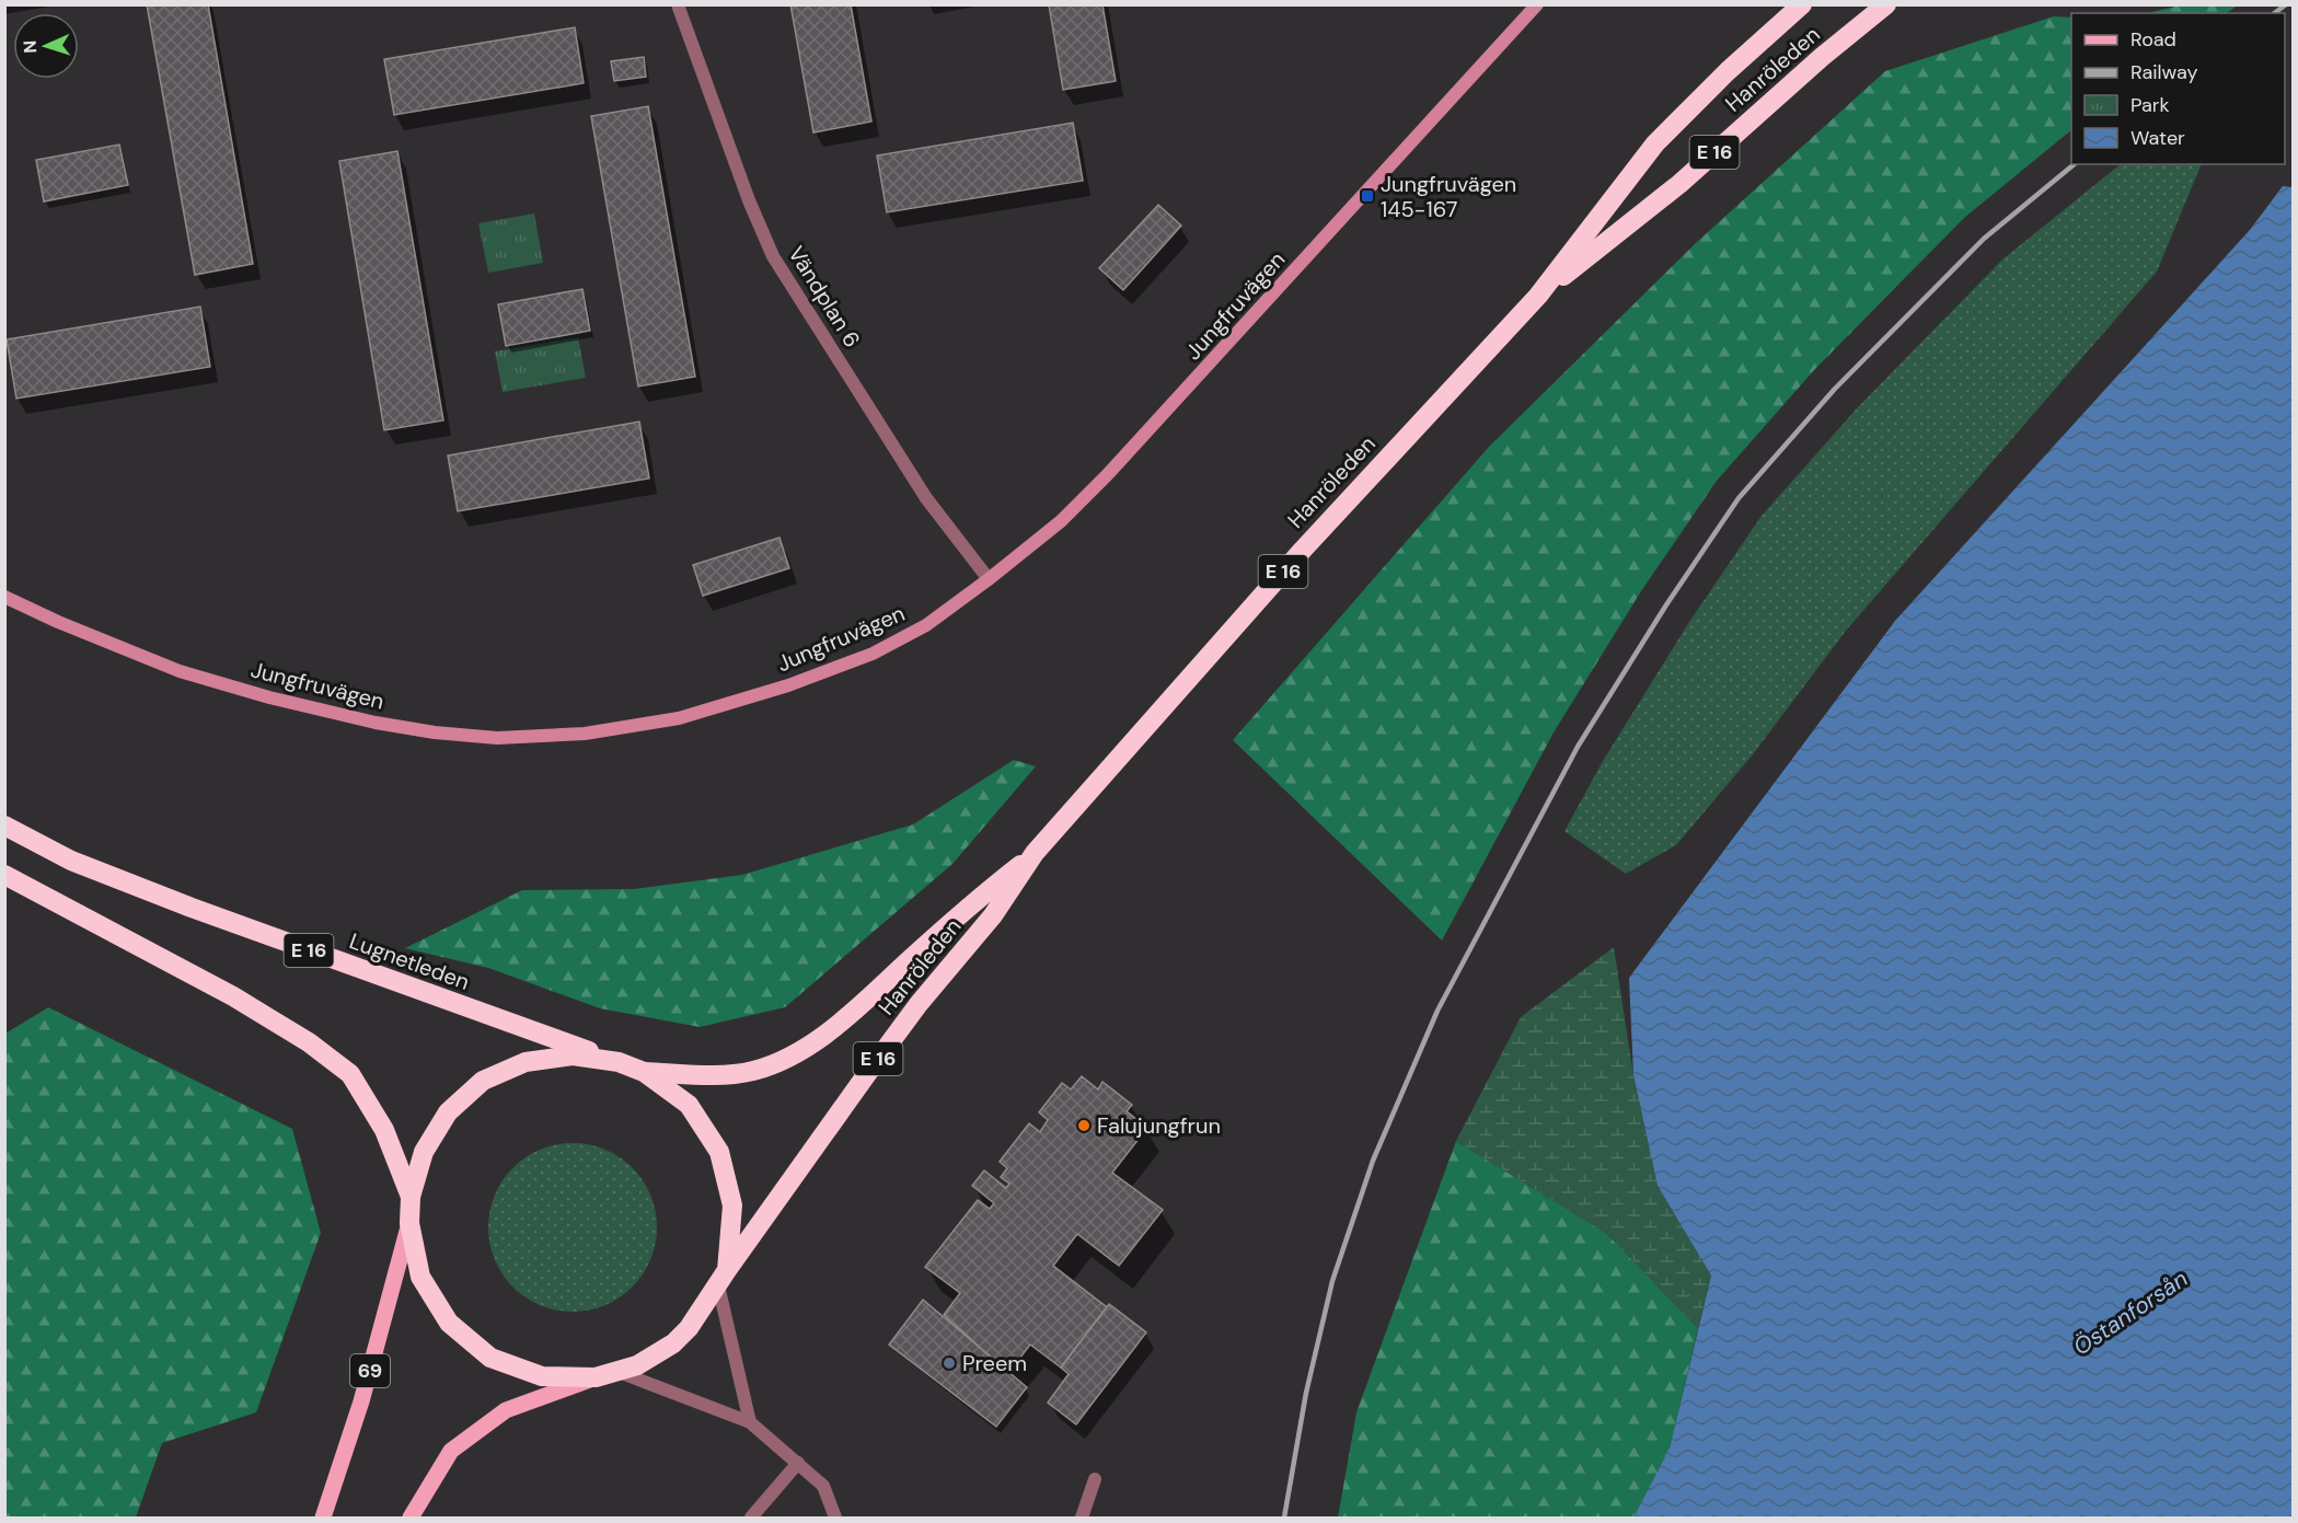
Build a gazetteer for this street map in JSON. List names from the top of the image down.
{
  "streets": {
    "highway": ["Hanröleden", "E 16", "Lugnetleden"],
    "main road": ["69"],
    "street": ["Vändplan 6", "Jungfruvägen"]
  },
  "crossings": [
    ["Hanröleden", "E 16"],
    ["E 16", "Lugnetleden"],
    ["E 16", "69"],
    ["Vändplan 6", "Jungfruvägen"]
  ],
  "water": ["Östanforsån"],
  "places": {
    "transit": ["Jungfruvägen 145-167"],
    "other": ["Falujungfrun", "Preem"]
  },
  "legend": [
    "Road",
    "Railway",
    "Park",
    "Water"
  ],
  "north": "left"
}
